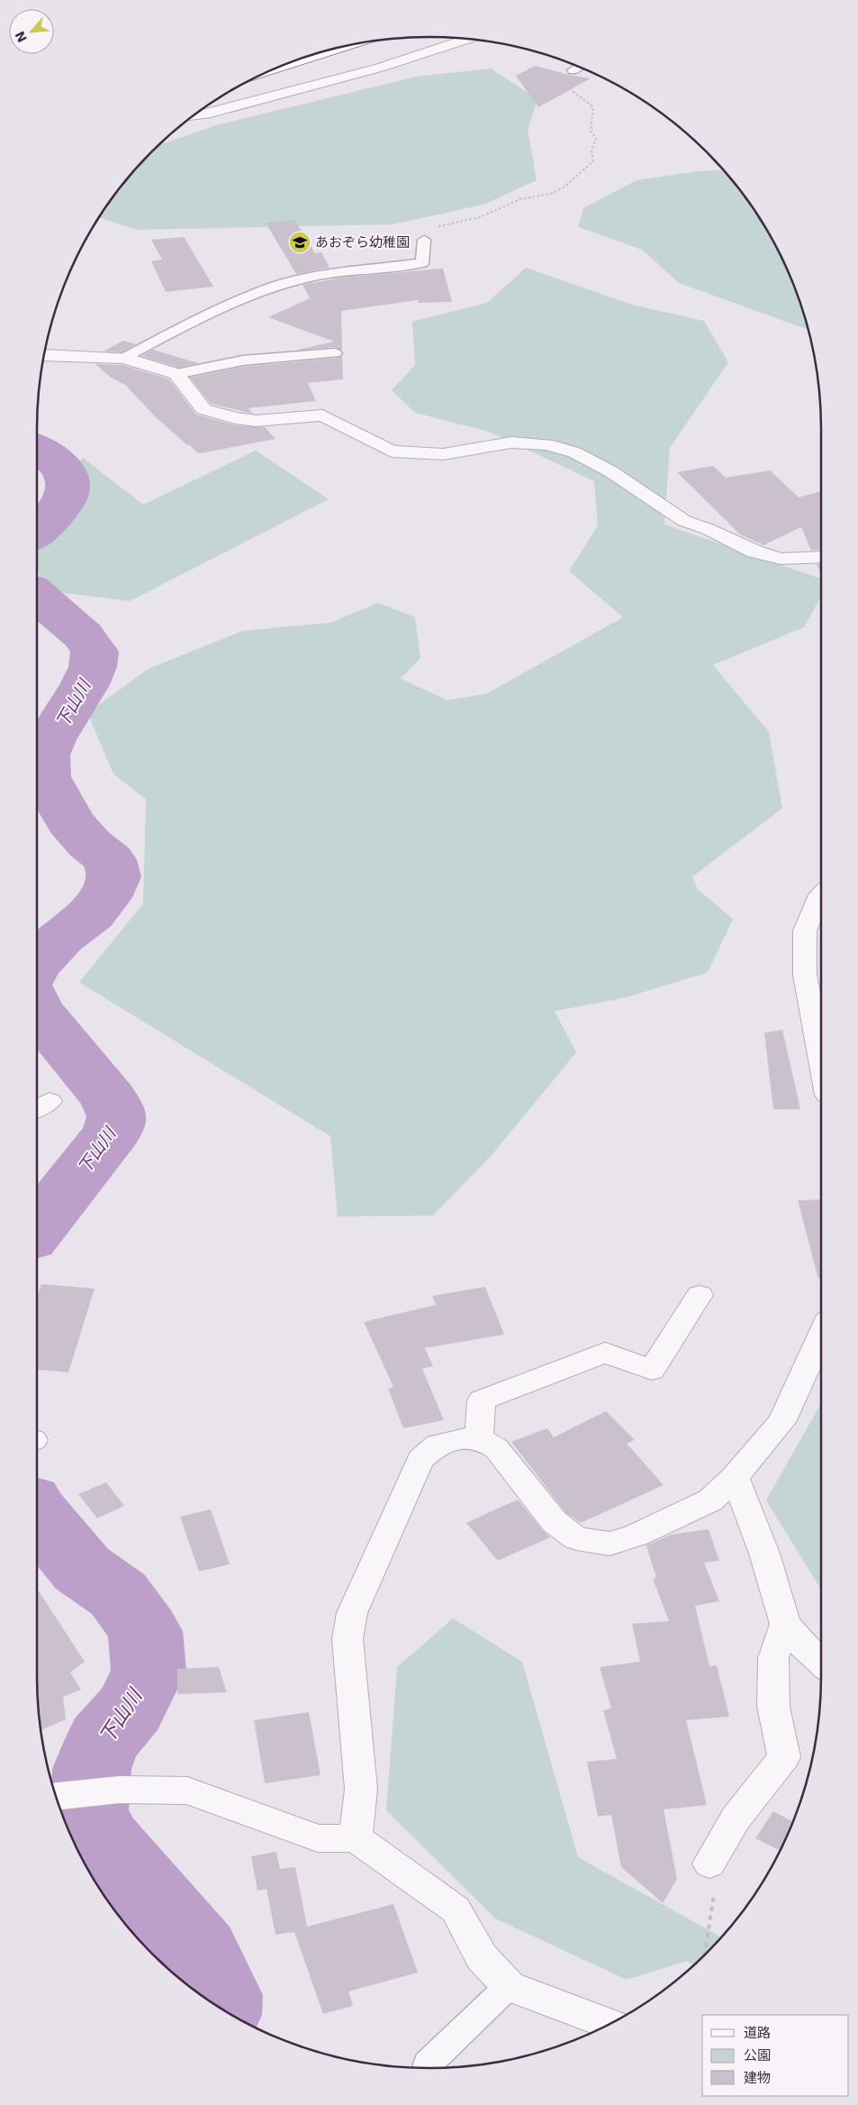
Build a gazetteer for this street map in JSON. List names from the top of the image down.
{
  "water": ["下山川"],
  "places": {
    "school or university": ["あおぞら幼稚園"]
  },
  "legend": ["道路", "公園", "建物"],
  "north": "bottom left"
}
